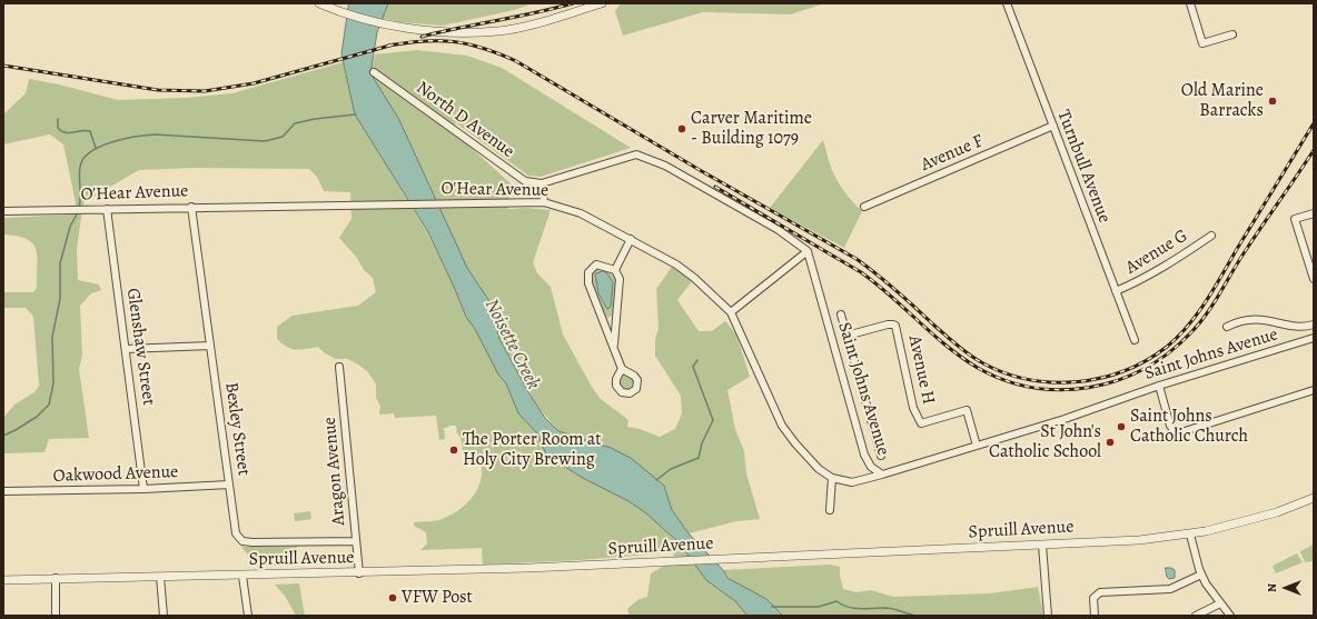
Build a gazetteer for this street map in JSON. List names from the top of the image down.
{
  "streets": {
    "street": [
      "North D Avenue",
      "Avenue F",
      "Turnbull Avenue",
      "O'Hear Avenue",
      "Avenue G",
      "Glenshaw Street",
      "Saint Johns Avenue",
      "Avenue H",
      "Bexley Street",
      "Aragon Avenue",
      "Oakwood Avenue",
      "Spruill Avenue"
    ]
  },
  "crossings": [
    ["Avenue F", "Turnbull Avenue"],
    ["Turnbull Avenue", "Avenue G"],
    ["O'Hear Avenue", "Glenshaw Street"],
    ["O'Hear Avenue", "Saint Johns Avenue"],
    ["O'Hear Avenue", "Bexley Street"],
    ["Glenshaw Street", "Oakwood Avenue"],
    ["Saint Johns Avenue", "Avenue H"],
    ["Bexley Street", "Aragon Avenue"],
    ["Bexley Street", "Oakwood Avenue"],
    ["Aragon Avenue", "Spruill Avenue"]
  ],
  "water": ["Noisette Creek"],
  "places": [
    "Old Marine Barracks",
    "Carver Maritime - Building 1079",
    "Saint Johns Catholic Church",
    "St John's Catholic School",
    "The Porter Room at Holy City Brewing",
    "VFW Post"
  ],
  "north": "left"
}
